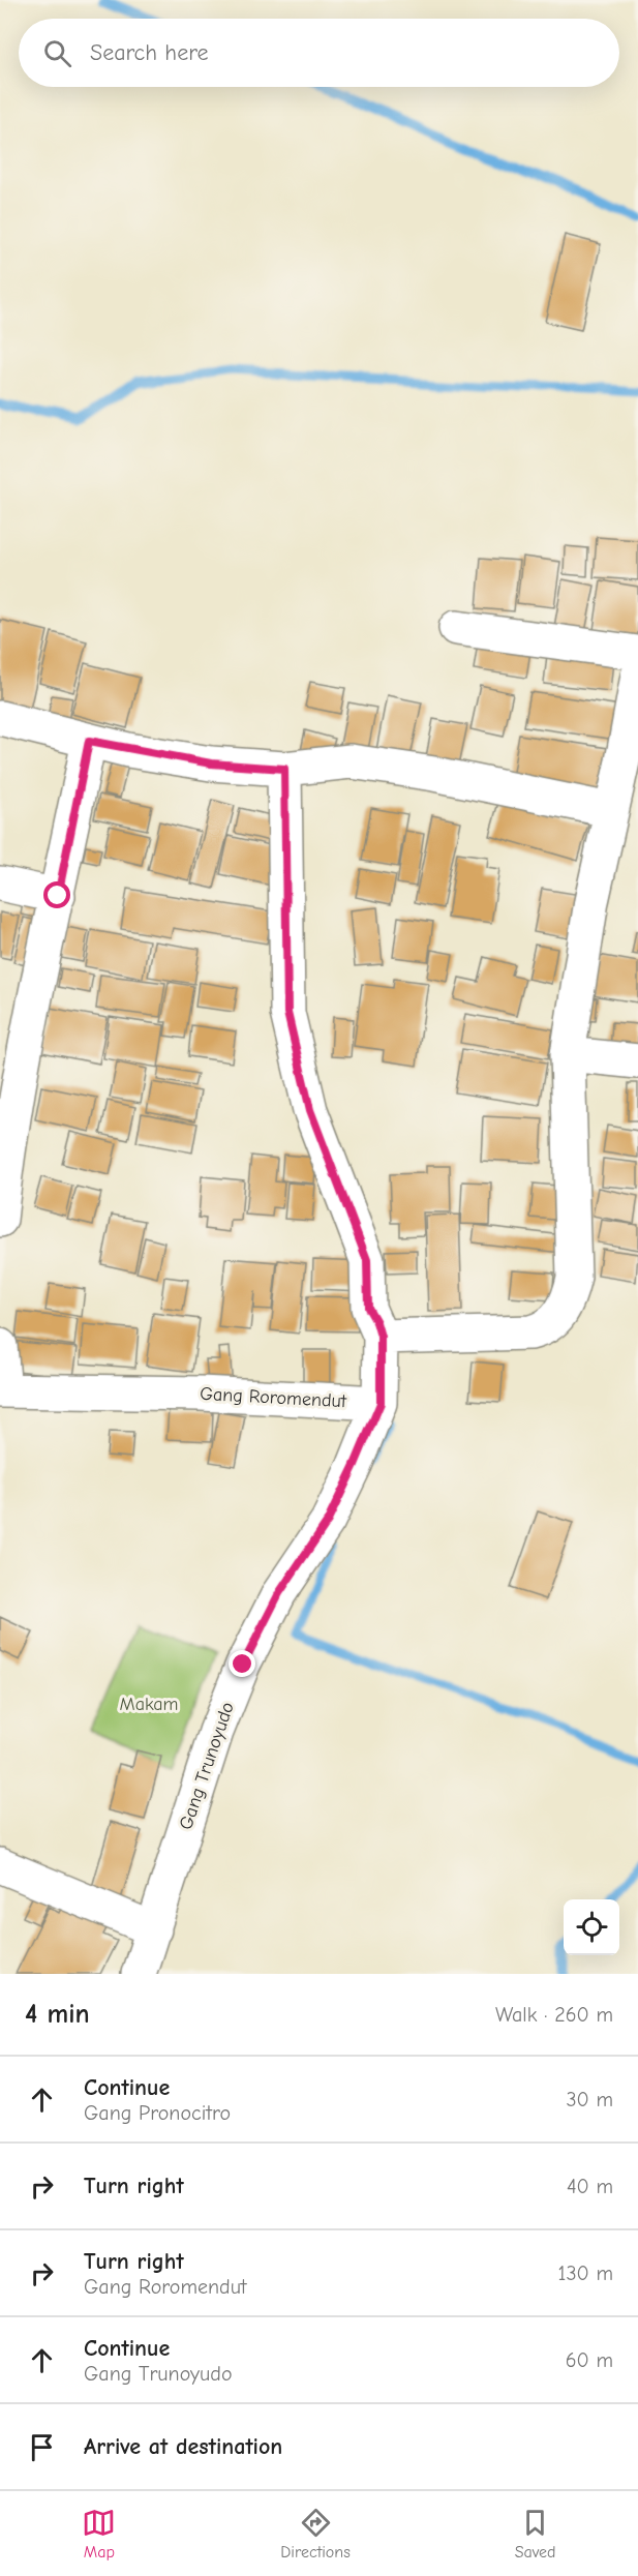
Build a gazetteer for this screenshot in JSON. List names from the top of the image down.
{
  "streets": {
    "street": ["Gang Roromendut", "Gang Trunoyudo"]
  },
  "crossings": [
    ["Gang Roromendut", "Gang Trunoyudo"]
  ],
  "parks": ["Makam"],
  "page": {
    "search": "Search here",
    "heading": ["4 min", "Walk · 260 m"],
    "list": [
      ["Continue", "Gang Pronocitro", "30 m"],
      ["Turn right", "40 m"],
      ["Turn right", "Gang Roromendut", "130 m"],
      ["Continue", "Gang Trunoyudo", "60 m"],
      "Arrive at destination"
    ],
    "nav": ["Map", "Directions", "Saved"]
  }
}
